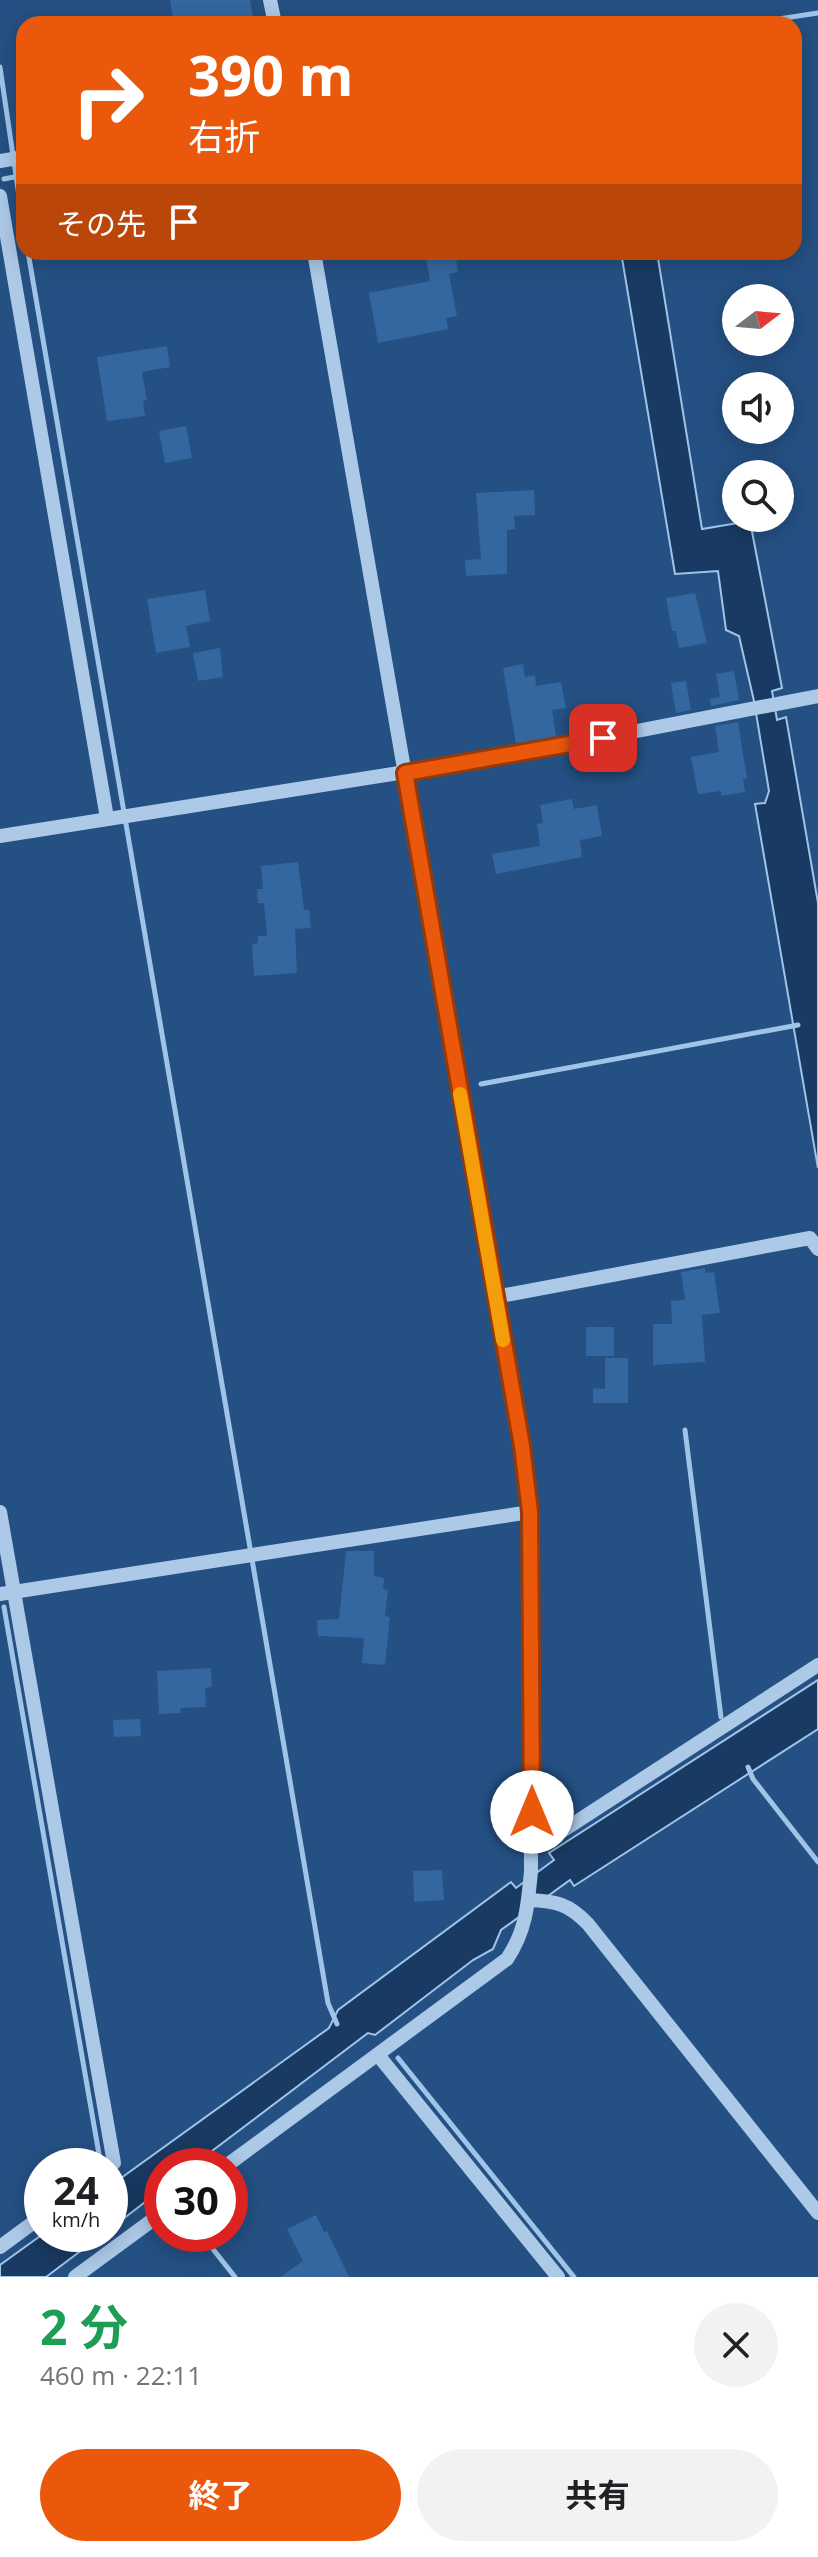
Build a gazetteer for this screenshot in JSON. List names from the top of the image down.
{
  "north": "right",
  "page": {
    "turn": ["390 m", "右折"],
    "then": "その先",
    "speed": "24 km/h",
    "limit": "30",
    "heading": ["2 分", "460 m · 22:11"],
    "buttons": ["終了", "共有"]
  }
}
